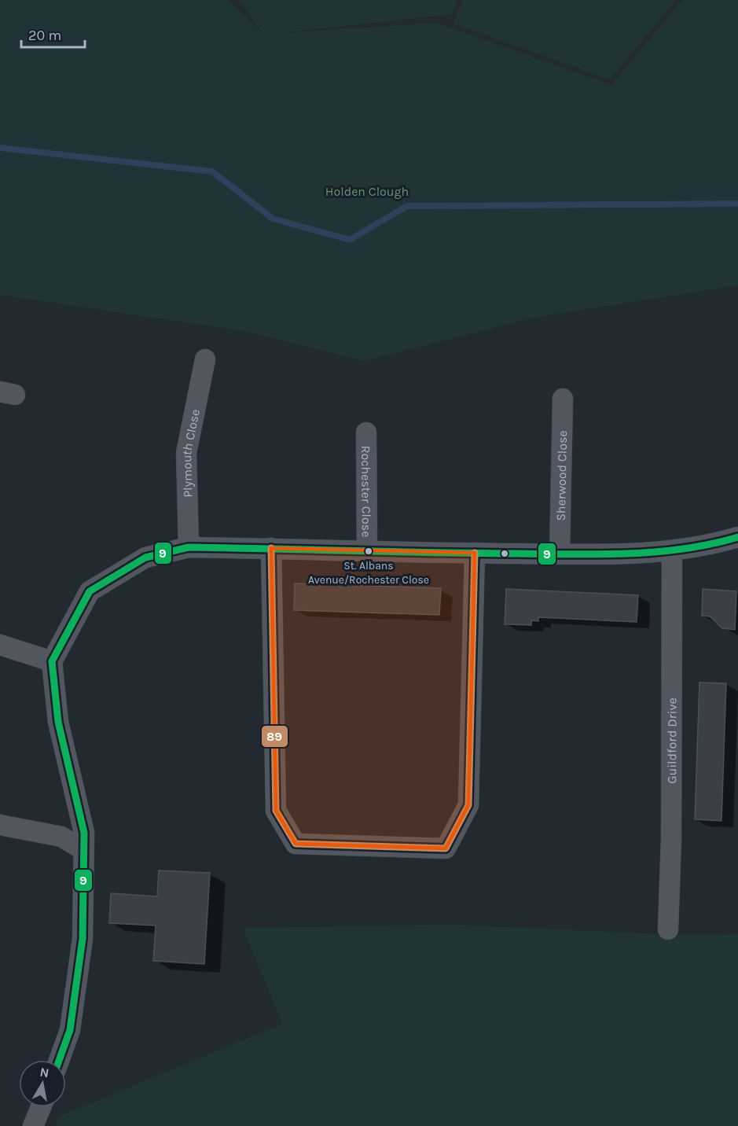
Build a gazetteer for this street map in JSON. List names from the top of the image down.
{
  "streets": {
    "street": [
      "Plymouth Close",
      "Sherwood Close",
      "Rochester Close",
      "Guildford Drive"
    ]
  },
  "parks": ["Holden Clough"],
  "places": ["St. Albans Avenue/Rochester Close"],
  "lines": ["transit line 9", "transit line 89"],
  "scale_bar": "20 m",
  "north": "top"
}
